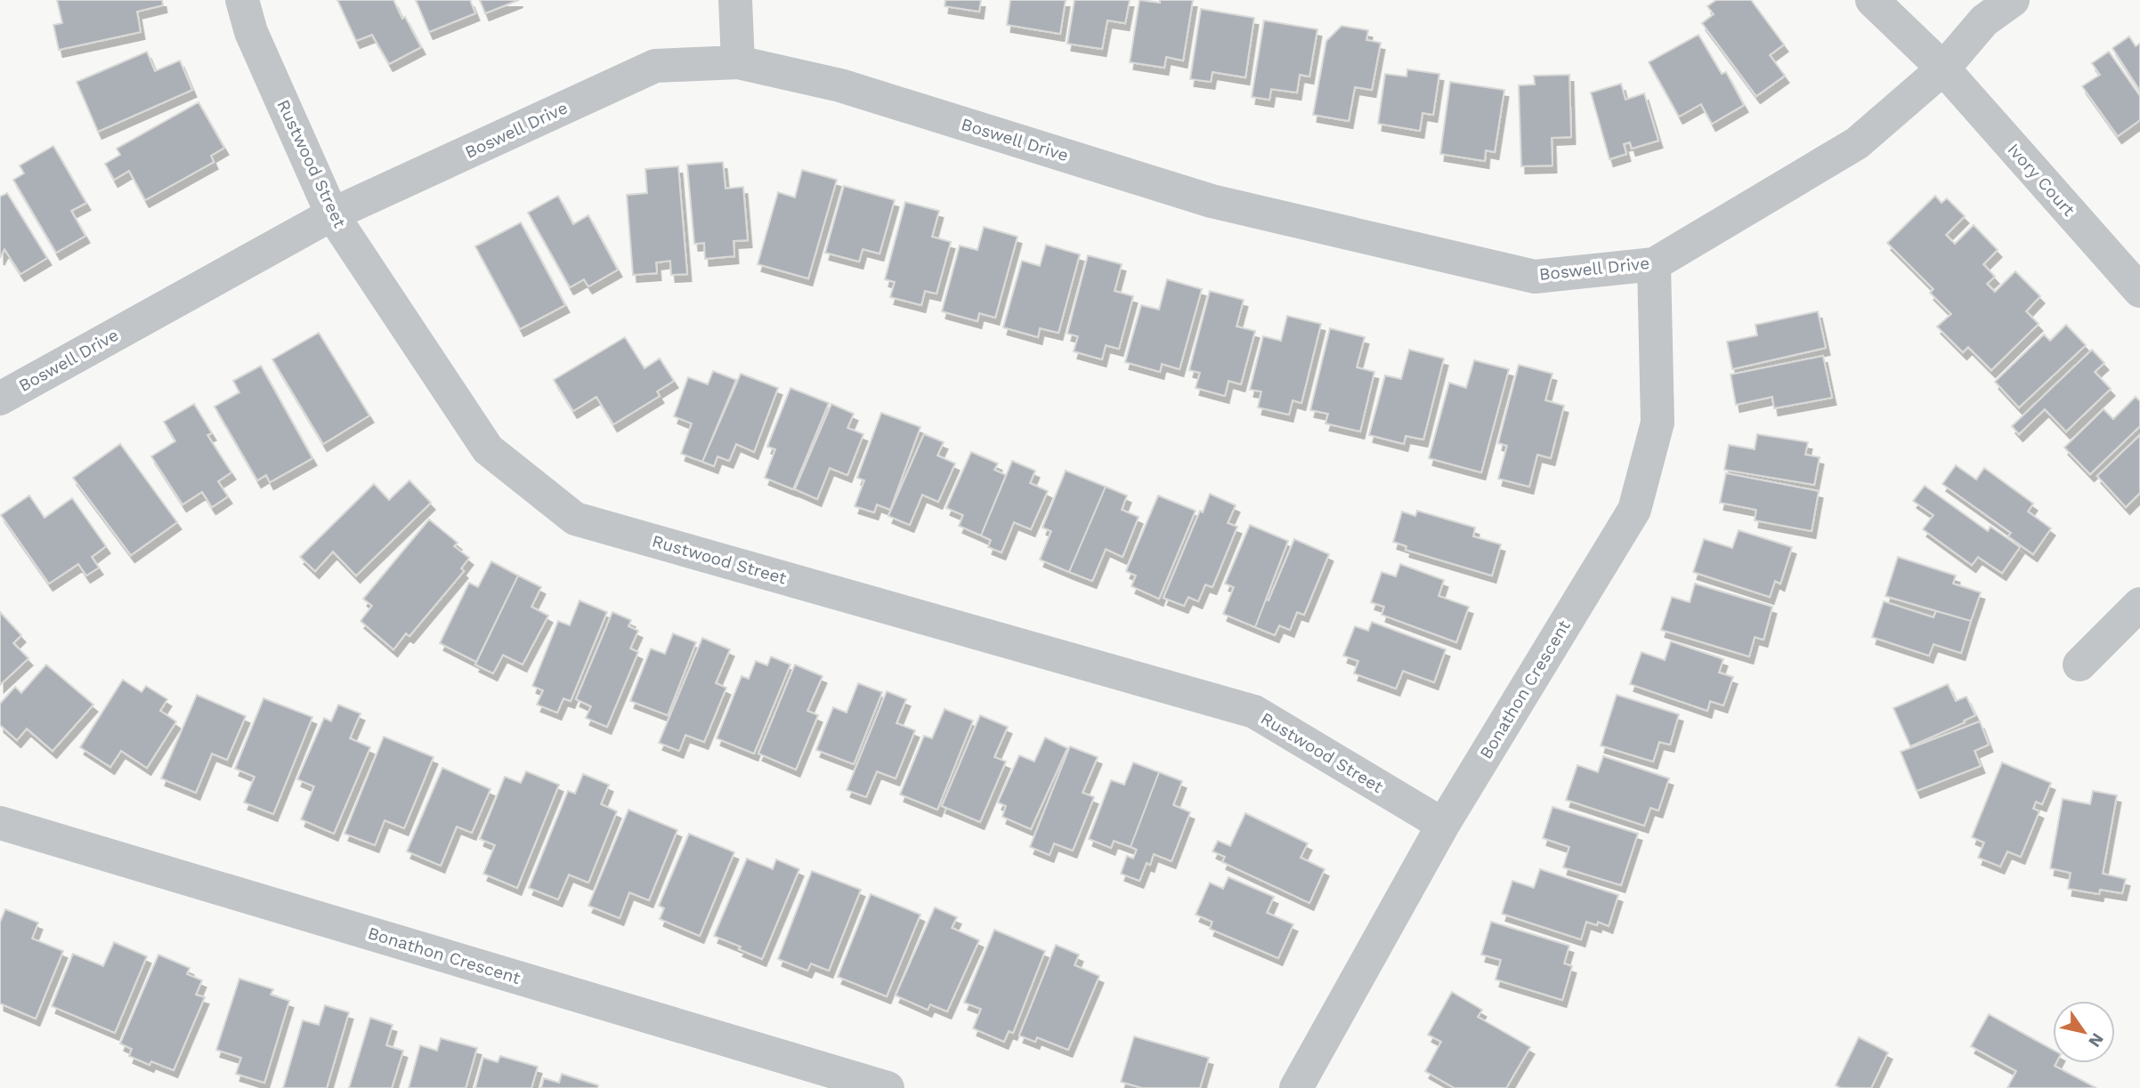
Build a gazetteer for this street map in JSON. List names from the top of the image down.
{
  "streets": {
    "street": [
      "Boswell Drive",
      "Rustwood Street",
      "Ivory Court",
      "Bonathon Crescent"
    ]
  },
  "crossings": [
    ["Boswell Drive", "Rustwood Street"],
    ["Boswell Drive", "Ivory Court"],
    ["Boswell Drive", "Bonathon Crescent"],
    ["Rustwood Street", "Bonathon Crescent"]
  ],
  "north": "bottom right"
}
